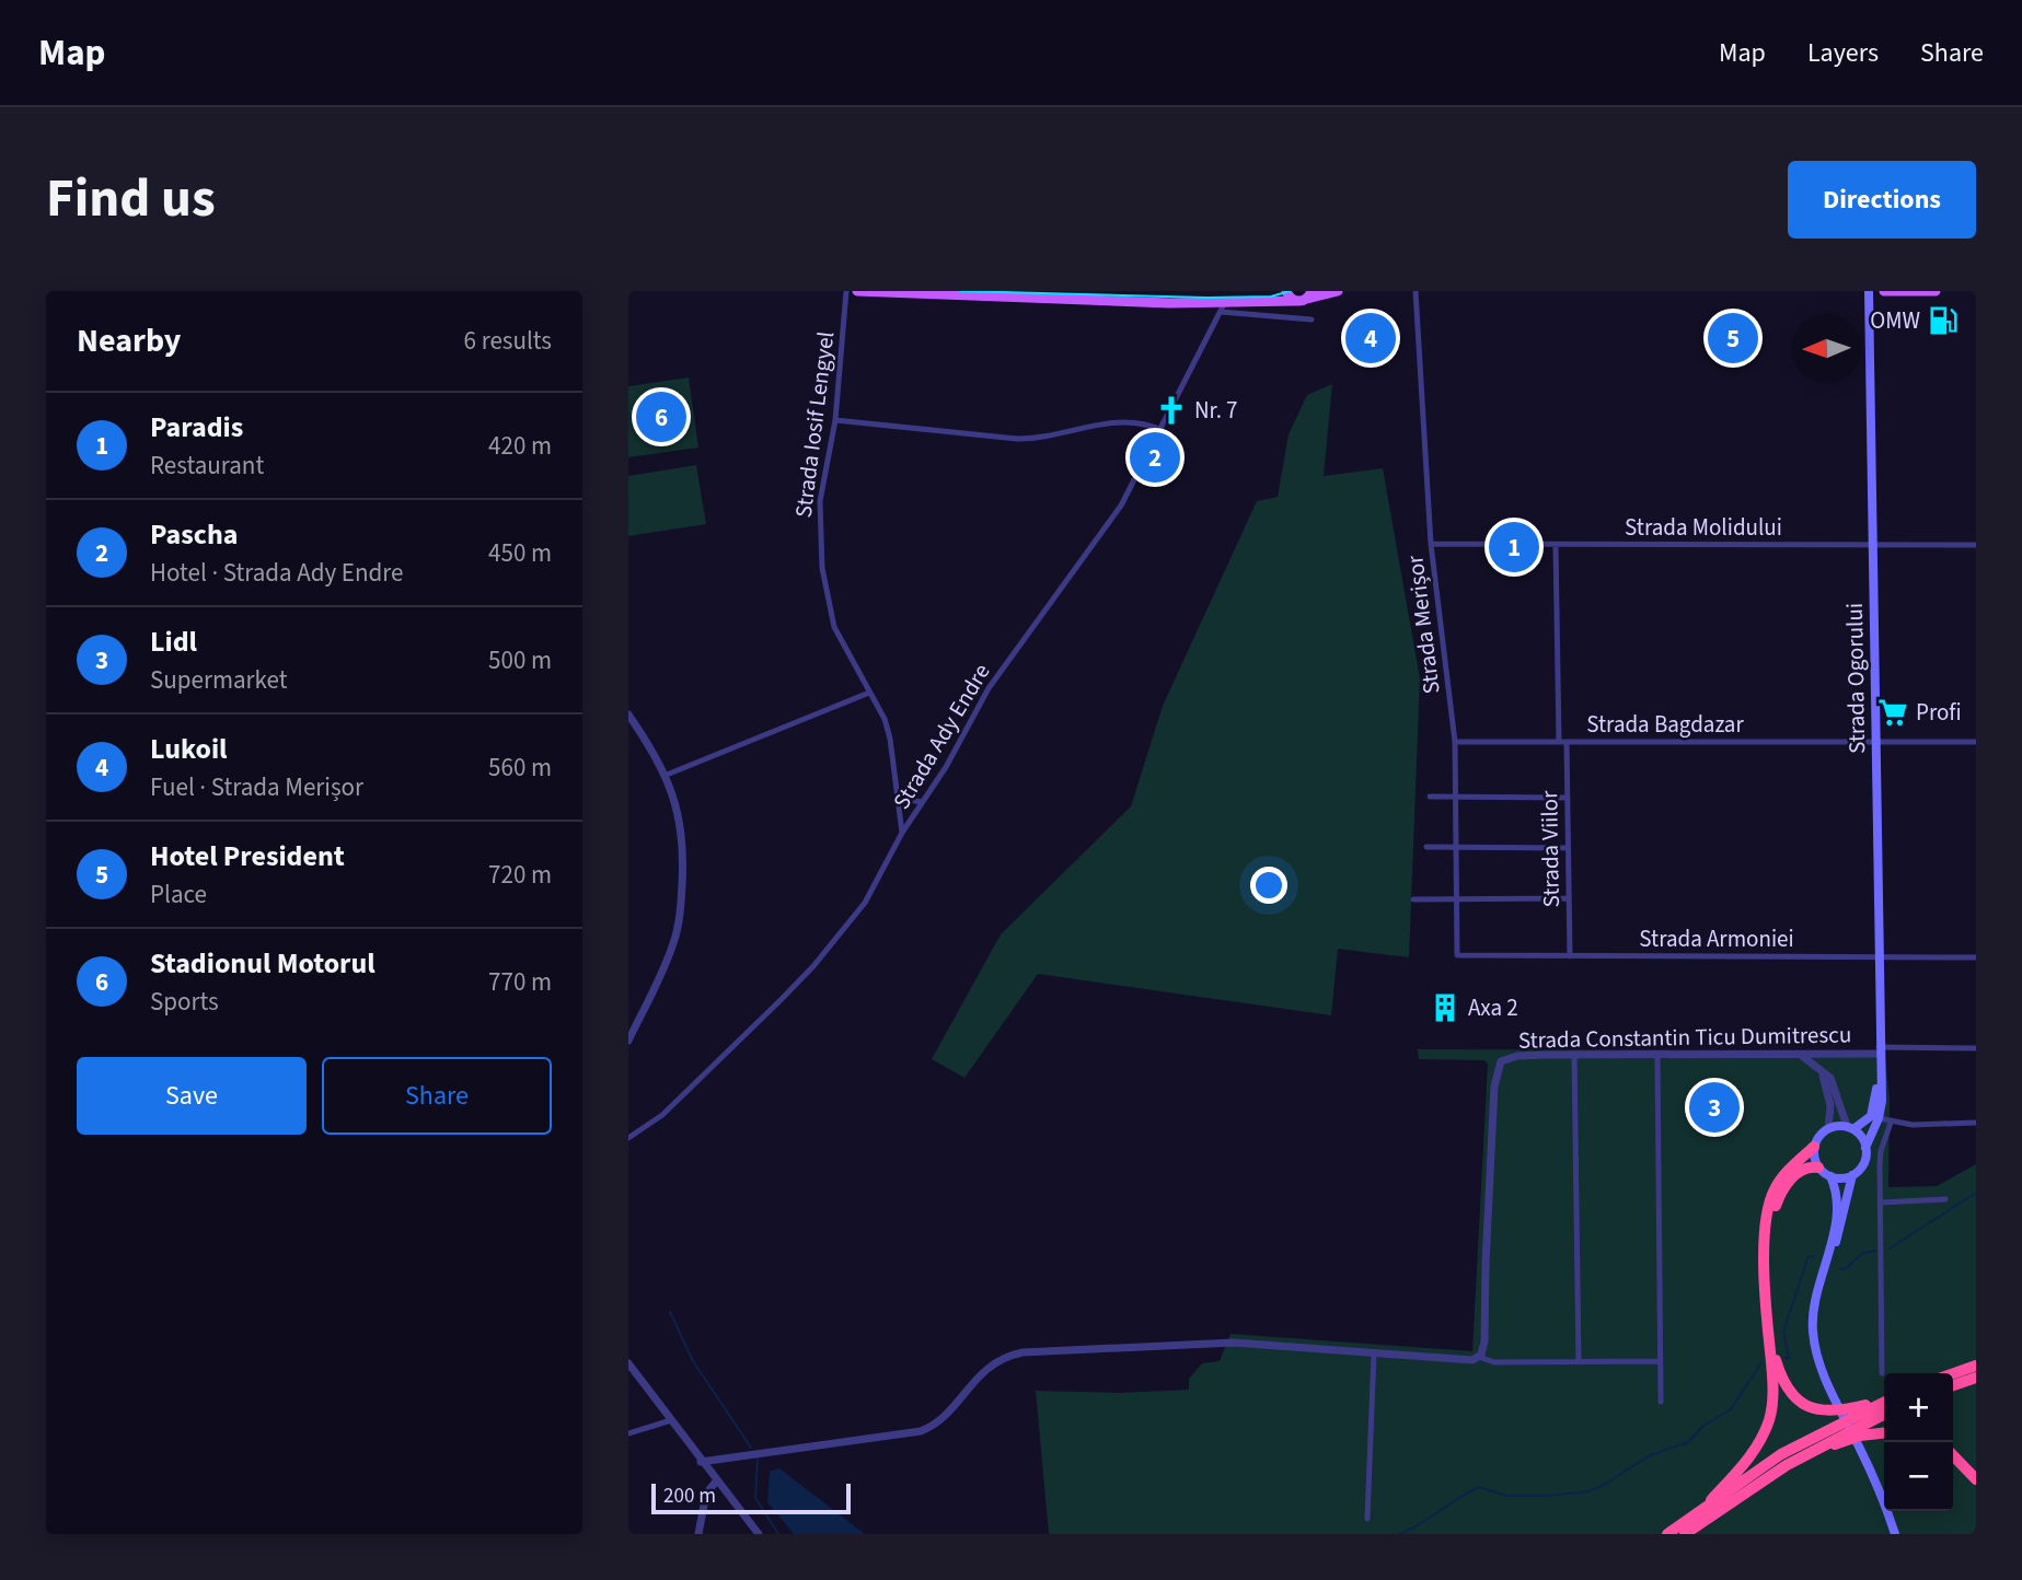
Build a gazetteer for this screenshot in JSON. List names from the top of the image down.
{
  "streets": {
    "main road": ["Strada Ogorului"],
    "street": [
      "Strada Iosif Lengyel",
      "Strada Molidului",
      "Strada Merișor",
      "Strada Bagdazar",
      "Strada Ady Endre",
      "Strada Viilor",
      "Strada Armoniei",
      "Strada Constantin Ticu Dumitrescu"
    ]
  },
  "crossings": [
    ["Strada Iosif Lengyel", "Strada Ady Endre"],
    ["Strada Molidului", "Strada Merișor"],
    ["Strada Molidului", "Strada Ogorului"],
    ["Strada Molidului", "Strada Viilor"],
    ["Strada Merișor", "Strada Bagdazar"],
    ["Strada Merișor", "Strada Armoniei"],
    ["Strada Ogorului", "Strada Bagdazar"],
    ["Strada Ogorului", "Strada Armoniei"],
    ["Strada Ogorului", "Strada Constantin Ticu Dumitrescu"],
    ["Strada Bagdazar", "Strada Viilor"],
    ["Strada Viilor", "Strada Armoniei"]
  ],
  "places": {
    "fuel station": ["OMW"],
    "church": ["Nr. 7"],
    "supermarket": ["Profi"],
    "building": ["Axa 2"]
  },
  "scale_bar": "200 m",
  "north": "left",
  "page": {
    "header": "Map",
    "nav": ["Map", "Layers", "Share"],
    "title": "Find us",
    "buttons": [
      "Directions",
      ["Save", "Share"]
    ],
    "heading": ["Nearby", "6 results"],
    "pins": [
      "4",
      "5",
      "6",
      "2",
      "1",
      "3"
    ],
    "list": [
      {
        "mark": "1",
        "name": "Paradis",
        "note": "Restaurant",
        "value": "420 m"
      },
      {
        "mark": "2",
        "name": "Pascha",
        "note": "Hotel · Strada Ady Endre",
        "value": "450 m"
      },
      {
        "mark": "3",
        "name": "Lidl",
        "note": "Supermarket",
        "value": "500 m"
      },
      {
        "mark": "4",
        "name": "Lukoil",
        "note": "Fuel · Strada Merișor",
        "value": "560 m"
      },
      {
        "mark": "5",
        "name": "Hotel President",
        "note": "Place",
        "value": "720 m"
      },
      {
        "mark": "6",
        "name": "Stadionul Motorul",
        "note": "Sports",
        "value": "770 m"
      }
    ],
    "map_buttons": ["+", "−"],
    "scale": "200 m"
  }
}
